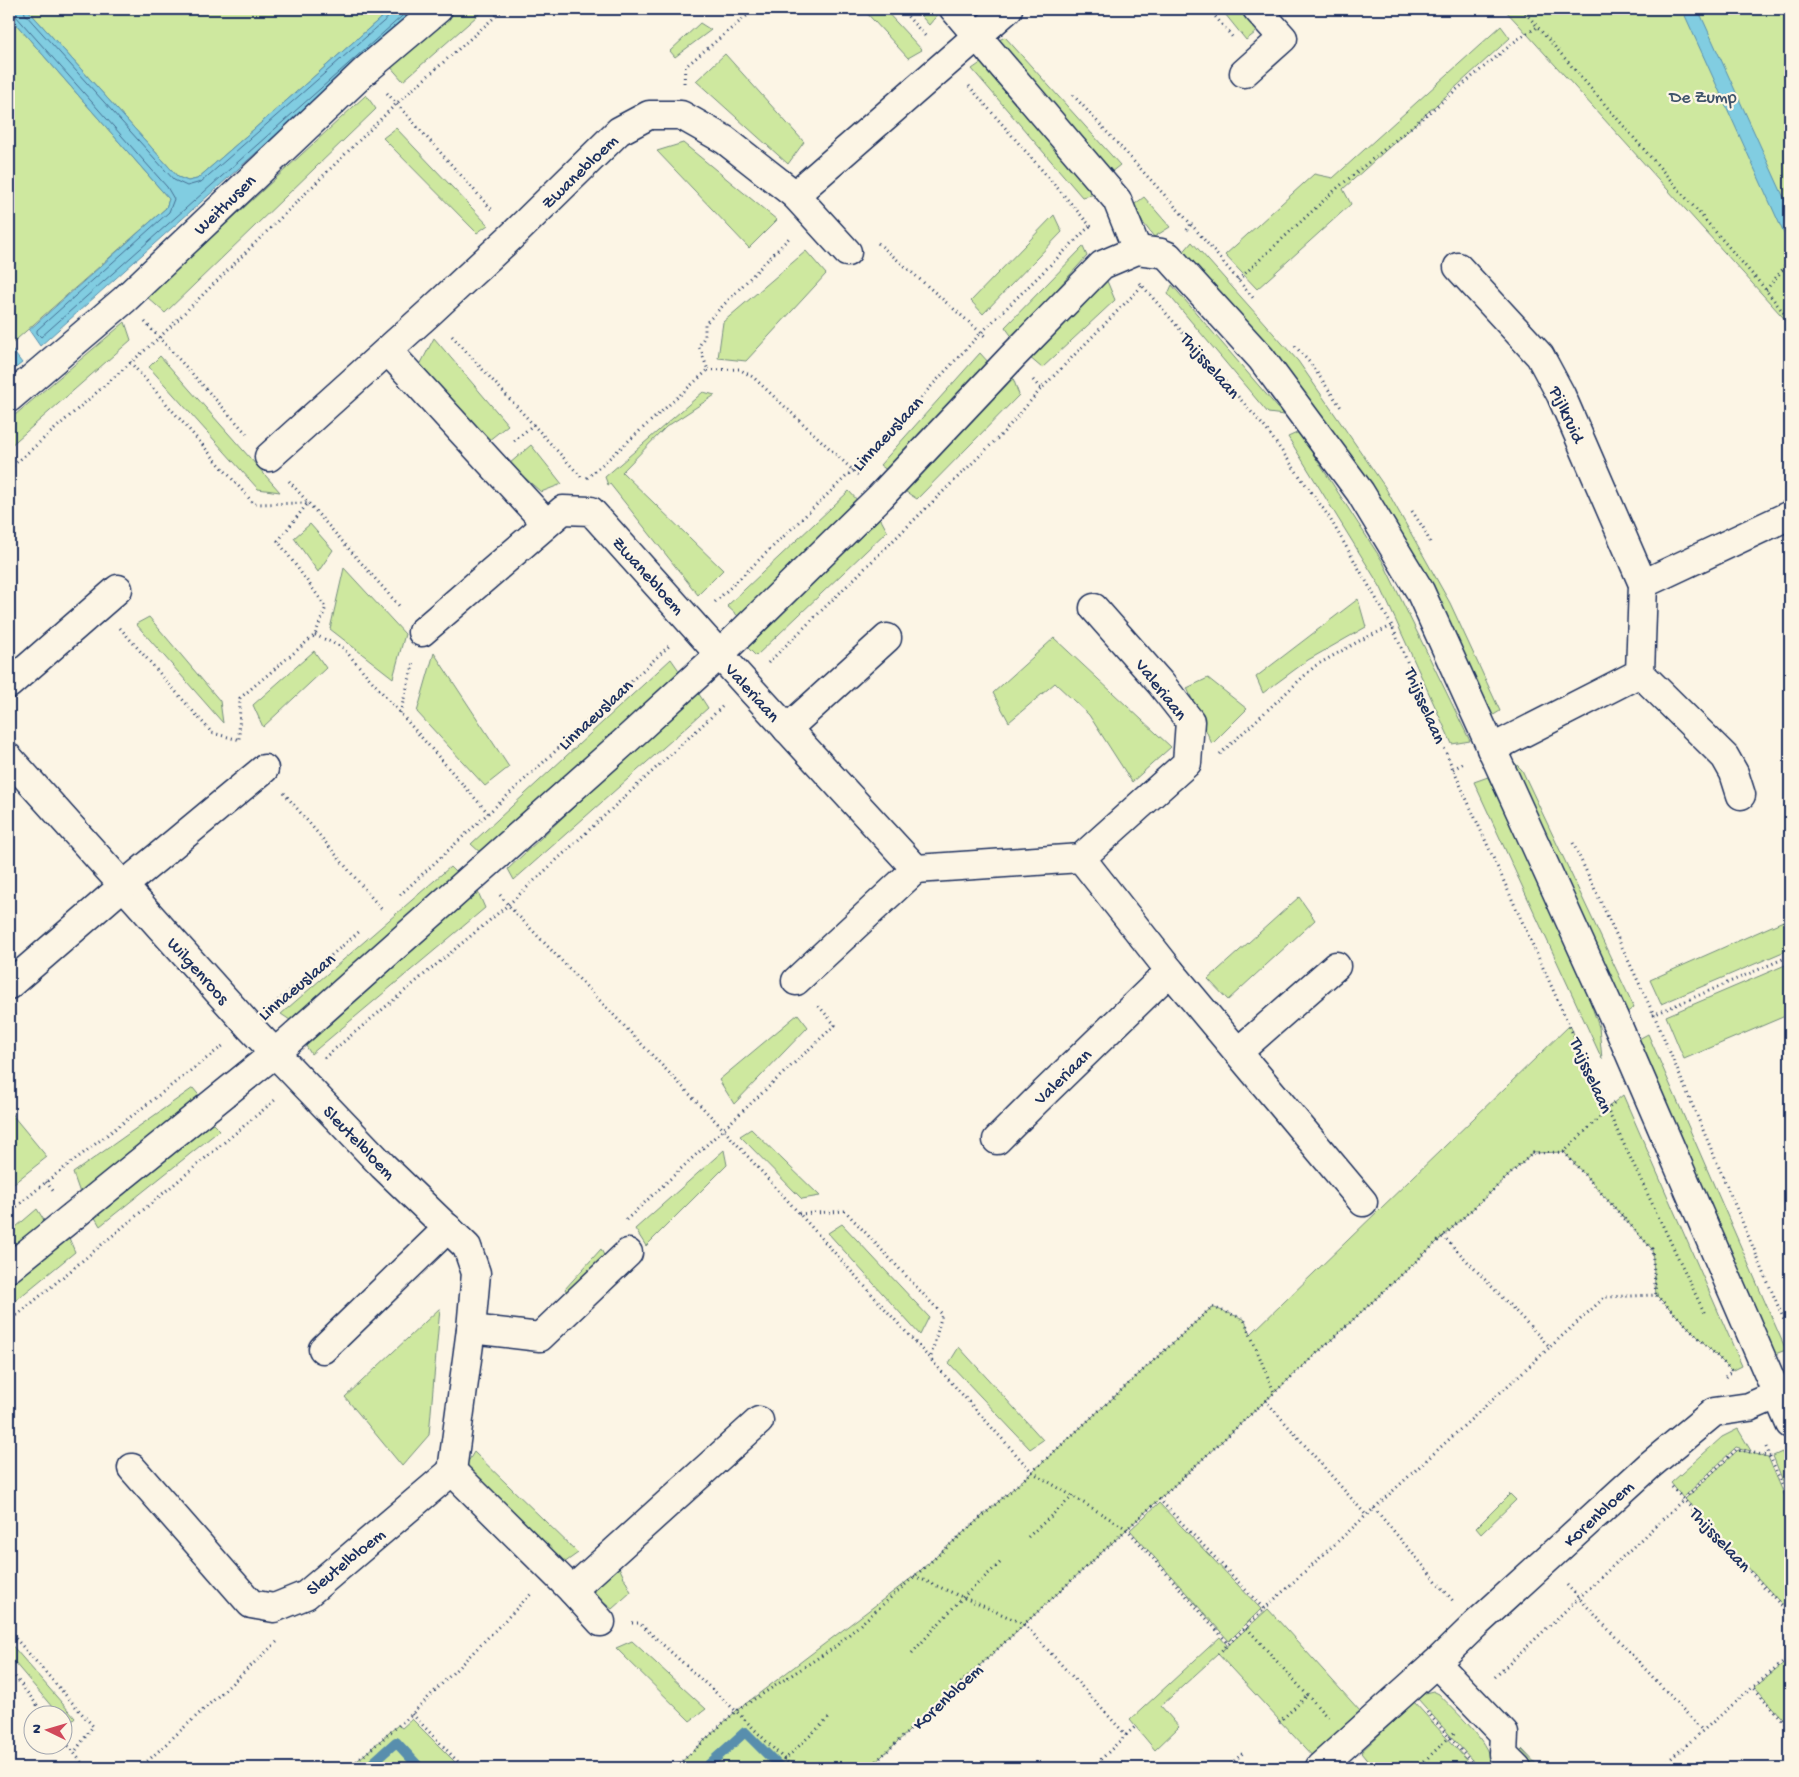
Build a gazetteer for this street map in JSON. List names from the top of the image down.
{
  "streets": {
    "street": [
      "Zwanebloem",
      "Weithusen",
      "Pijlkruid",
      "Linnaeuslaan",
      "Valeriaan",
      "Wilgenroos",
      "Sleutelbloem",
      "Korenbloem"
    ],
    "path": ["Thijsselaan"]
  },
  "crossings": [
    ["Zwanebloem", "Linnaeuslaan"],
    ["Zwanebloem", "Valeriaan"],
    ["Thijsselaan", "Linnaeuslaan"],
    ["Thijsselaan", "Korenbloem"],
    ["Linnaeuslaan", "Valeriaan"],
    ["Linnaeuslaan", "Wilgenroos"],
    ["Linnaeuslaan", "Sleutelbloem"],
    ["Wilgenroos", "Sleutelbloem"]
  ],
  "parks": ["De Zump"],
  "north": "left"
}
